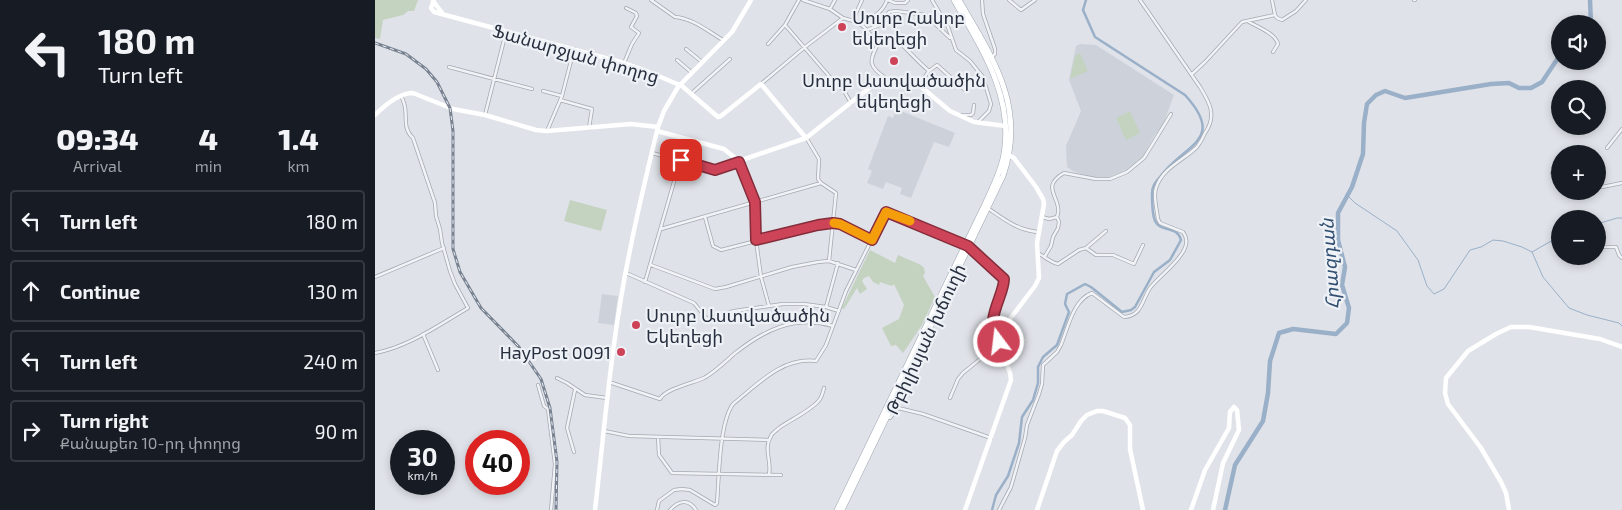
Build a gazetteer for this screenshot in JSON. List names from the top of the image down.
{
  "streets": {
    "main road": ["Թբիլիսյան խճուղի"],
    "street": ["Ֆանարջյան փողոց"]
  },
  "water": ["Հրազդան"],
  "places": [
    "Սուրբ Հակոբ եկեղեցի",
    "Սուրբ Աստվածածին եկեղեցի",
    "Սուրբ Աստվածածին Եկեղեցի",
    "HayPost 0091"
  ],
  "page": {
    "turn": ["180 m", "Turn left"],
    "map_buttons": ["+", "−"],
    "eta": [
      "09:34",
      "Arrival",
      "4",
      "min",
      "1.4",
      "km"
    ],
    "list": [
      {
        "name": "Turn left",
        "value": "180 m"
      },
      {
        "name": "Continue",
        "value": "130 m"
      },
      {
        "name": "Turn left",
        "value": "240 m"
      },
      {
        "name": "Turn right",
        "note": "Քանաքեռ 10-րդ փողոց",
        "value": "90 m"
      }
    ],
    "speed": "30 km/h",
    "limit": "40"
  }
}
